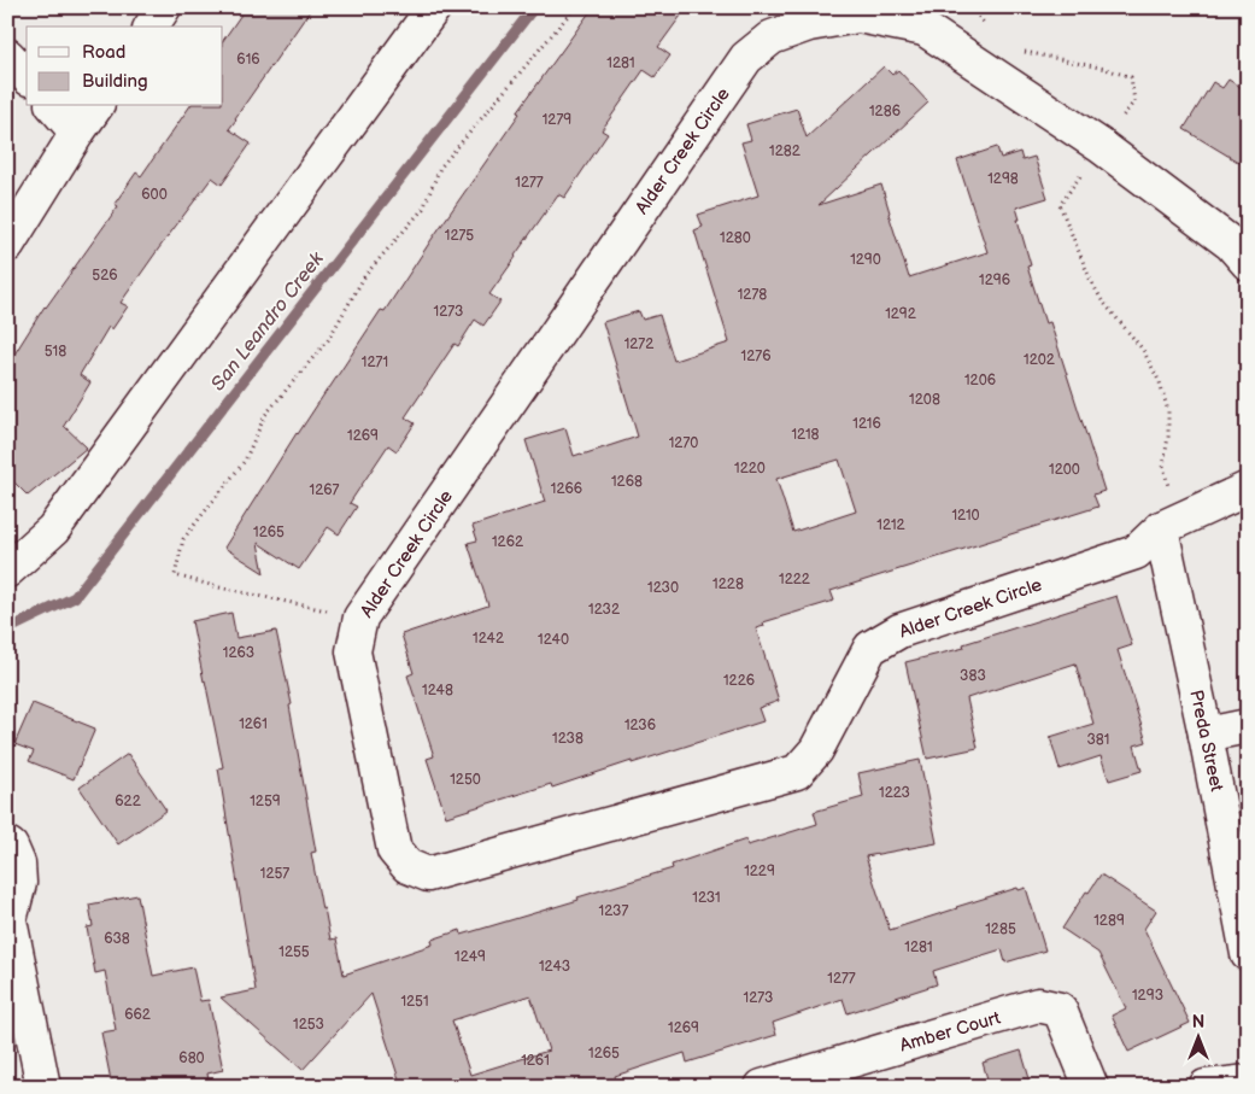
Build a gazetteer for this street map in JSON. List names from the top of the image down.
{
  "streets": {
    "street": ["Alder Creek Circle", "Preda Street", "Amber Court"]
  },
  "crossings": [
    ["Alder Creek Circle", "Preda Street"]
  ],
  "water": ["San Leandro Creek"],
  "house_numbers": [
    "616",
    "1281",
    "1286",
    "1279",
    "1282",
    "1298",
    "1277",
    "600",
    "1275",
    "1280",
    "1290",
    "526",
    "1296",
    "1278",
    "1273",
    "1292",
    "1272",
    "518",
    "1276",
    "1202",
    "1271",
    "1206",
    "1208",
    "1216",
    "1218",
    "1269",
    "1270",
    "1220",
    "1200",
    "1268",
    "1266",
    "1267",
    "1210",
    "1212",
    "1265",
    "1262",
    "1222",
    "1228",
    "1230",
    "1232",
    "1242",
    "1240",
    "1263",
    "383",
    "1226",
    "1248",
    "1261",
    "1236",
    "1238",
    "381",
    "1250",
    "1223",
    "622",
    "1259",
    "1229",
    "1257",
    "1231",
    "1237",
    "1289",
    "1285",
    "638",
    "1281",
    "1255",
    "1249",
    "1243",
    "1277",
    "1293",
    "1273",
    "1251",
    "662",
    "1253",
    "1269",
    "1265",
    "680",
    "1261"
  ],
  "legend": ["Road", "Building"],
  "north": "top"
}
